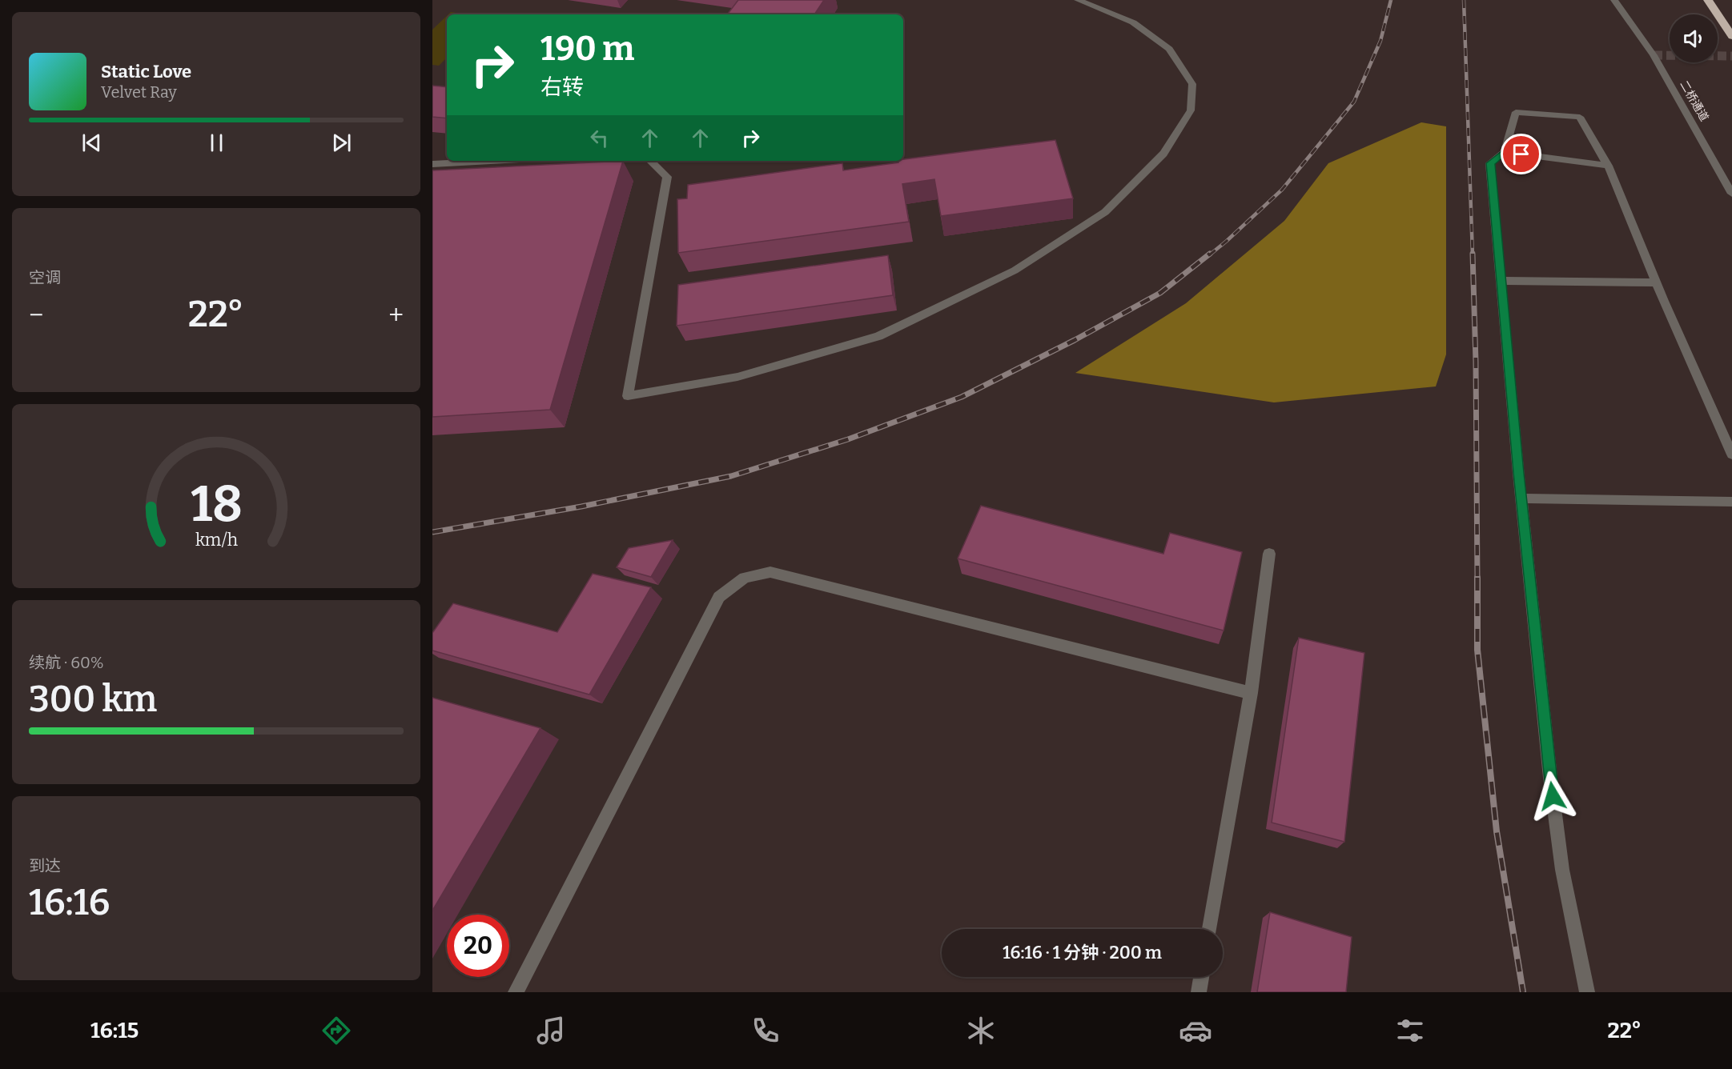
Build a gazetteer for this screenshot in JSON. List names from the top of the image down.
{
  "streets": {
    "street": ["二桥通道"]
  },
  "page": {
    "turn": ["190 m", "右转"],
    "song": ["Static Love", "Velvet Ray"],
    "tile": [
      "空调",
      ["续航 · 60%", "300 km"],
      ["到达", "16:16"]
    ],
    "heat": ["−", "22°", "+"],
    "limit": "20",
    "trip": "16:16 · 1 分钟 · 200 m",
    "tabs": ["16:15", "22°"],
    "gauge": ["18", "km/h"]
  }
}
